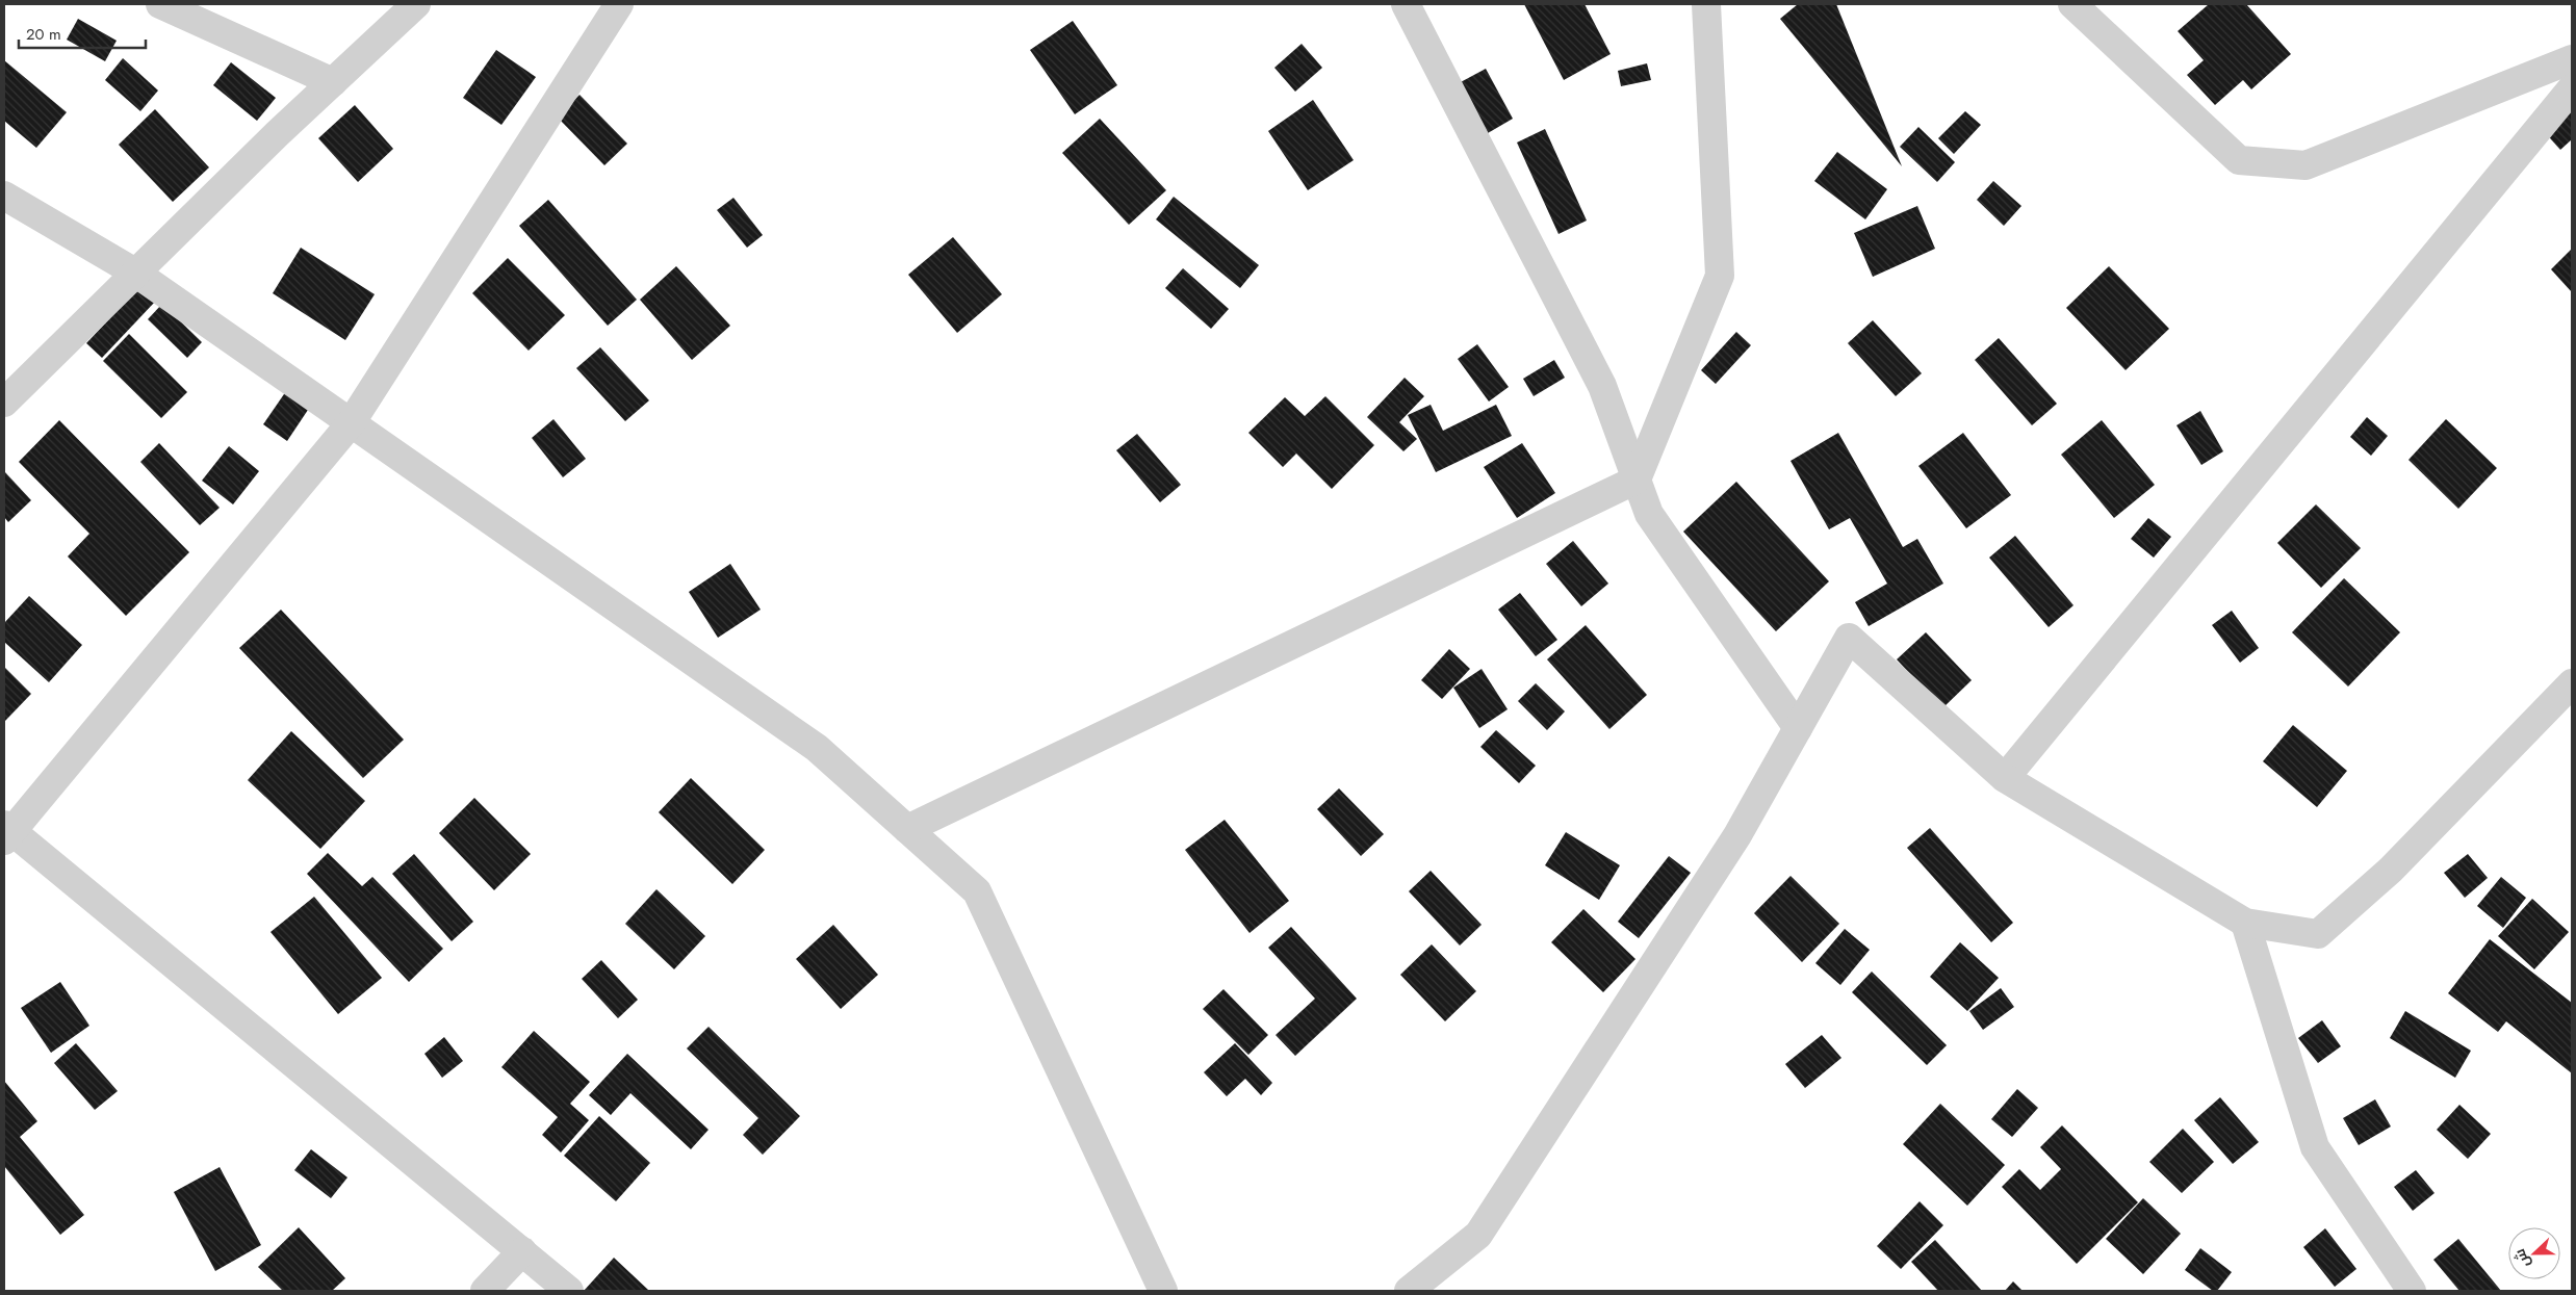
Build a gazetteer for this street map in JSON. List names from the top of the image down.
{
  "scale_bar": "20 m",
  "north": "left"
}
